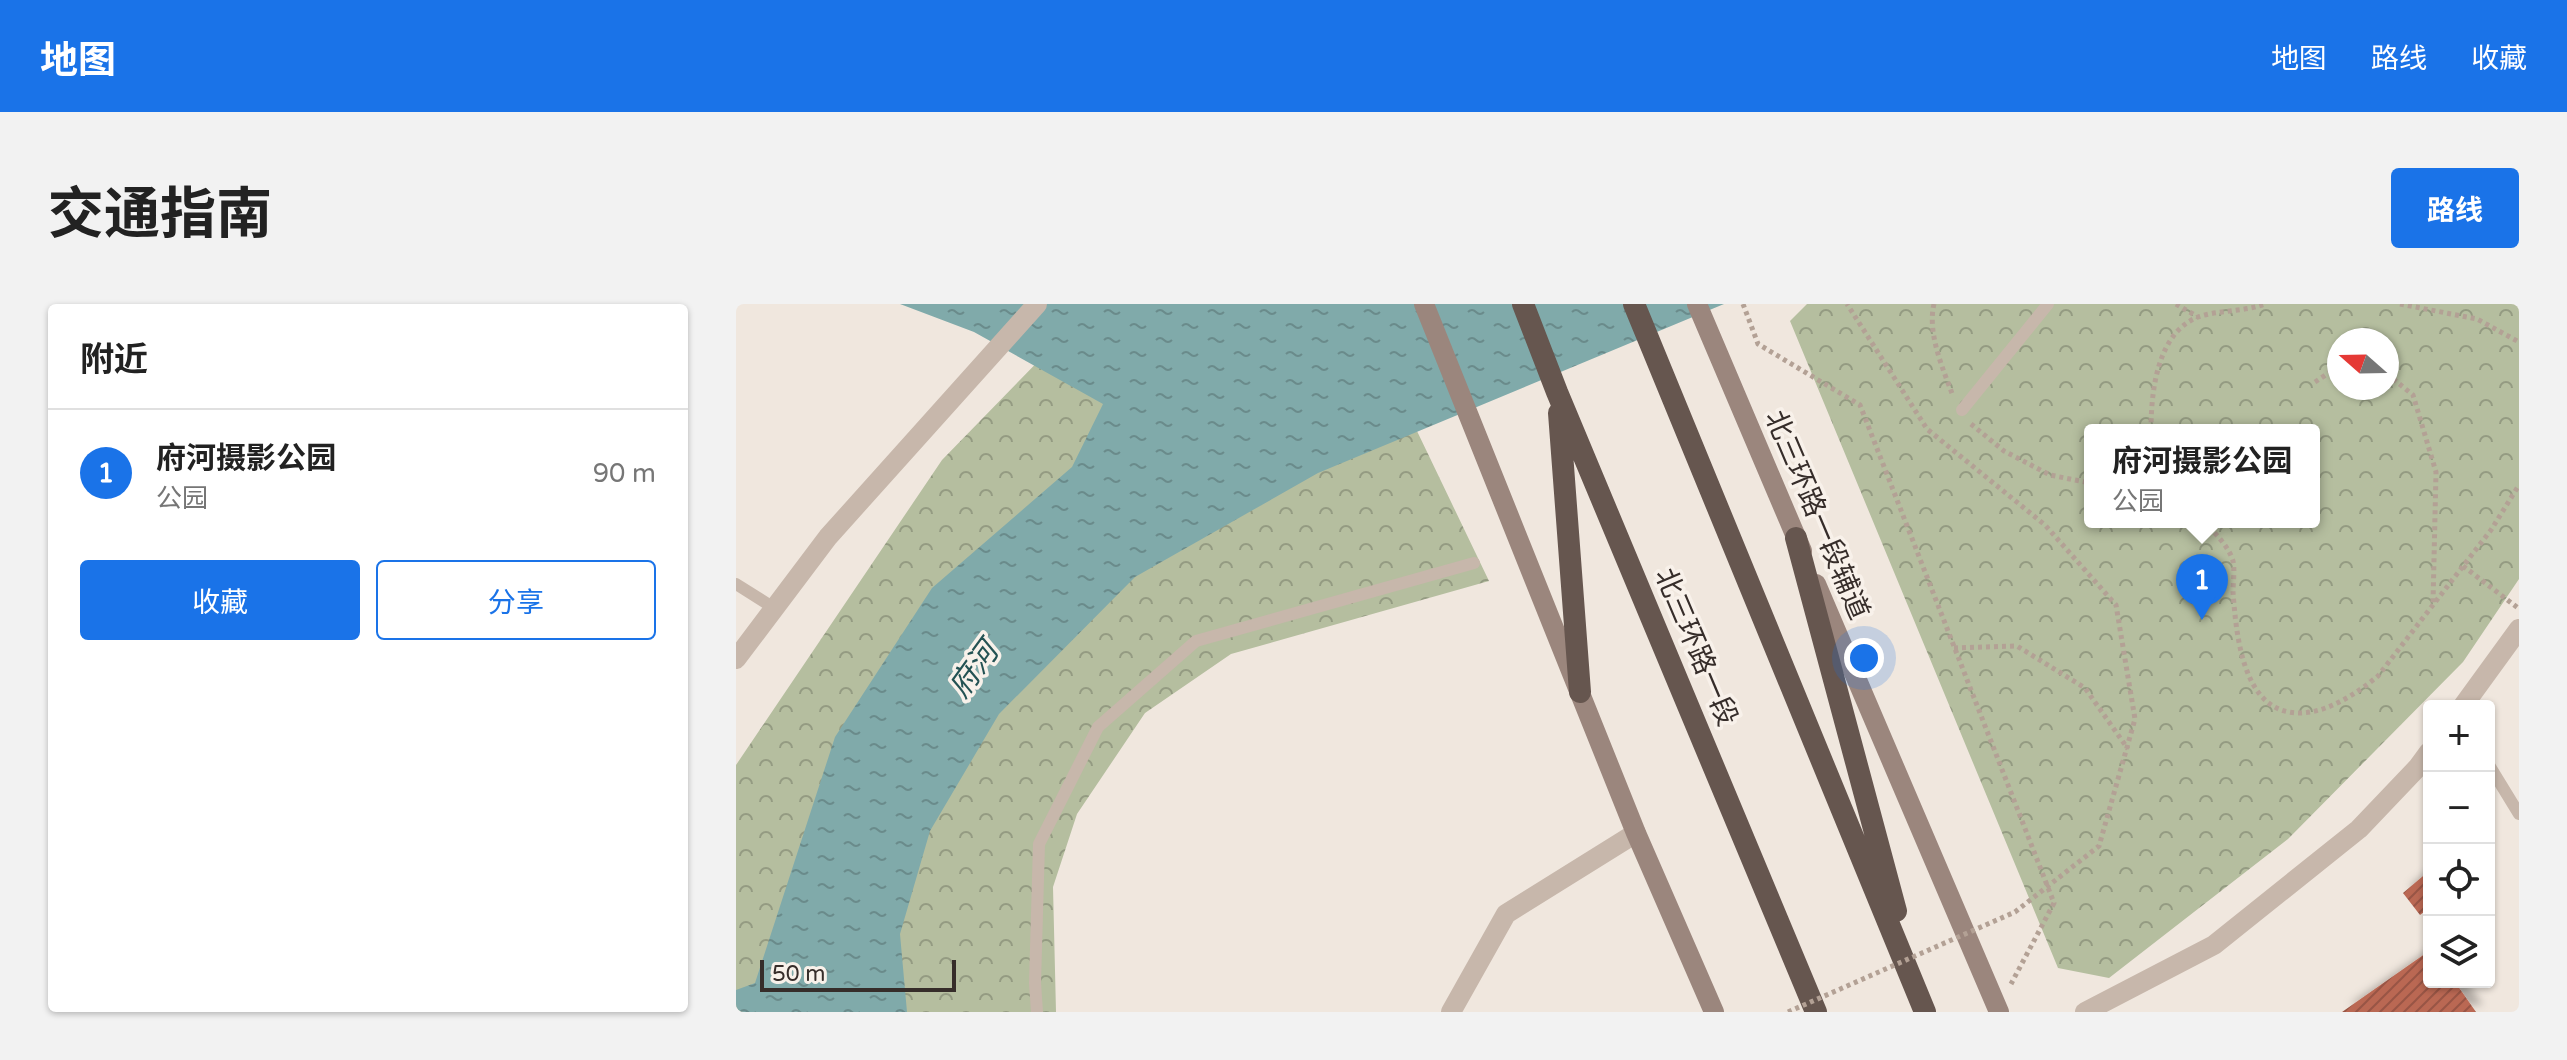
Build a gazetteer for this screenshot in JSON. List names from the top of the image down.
{
  "streets": {
    "highway": ["北三环路一段"],
    "main road": ["北三环路一段辅道"]
  },
  "water": ["府河"],
  "scale_bar": "50 m",
  "north": "left",
  "page": {
    "header": "地图",
    "nav": ["地图", "路线", "收藏"],
    "title": "交通指南",
    "buttons": [
      "路线",
      ["收藏", "分享"]
    ],
    "heading": "附近",
    "list": [
      {
        "mark": "1",
        "name": "府河摄影公园",
        "note": "公园",
        "value": "90 m"
      }
    ],
    "popup": ["府河摄影公园", "公园"],
    "pins": "1",
    "map_buttons": ["+", "−"],
    "scale": "50 m"
  }
}
